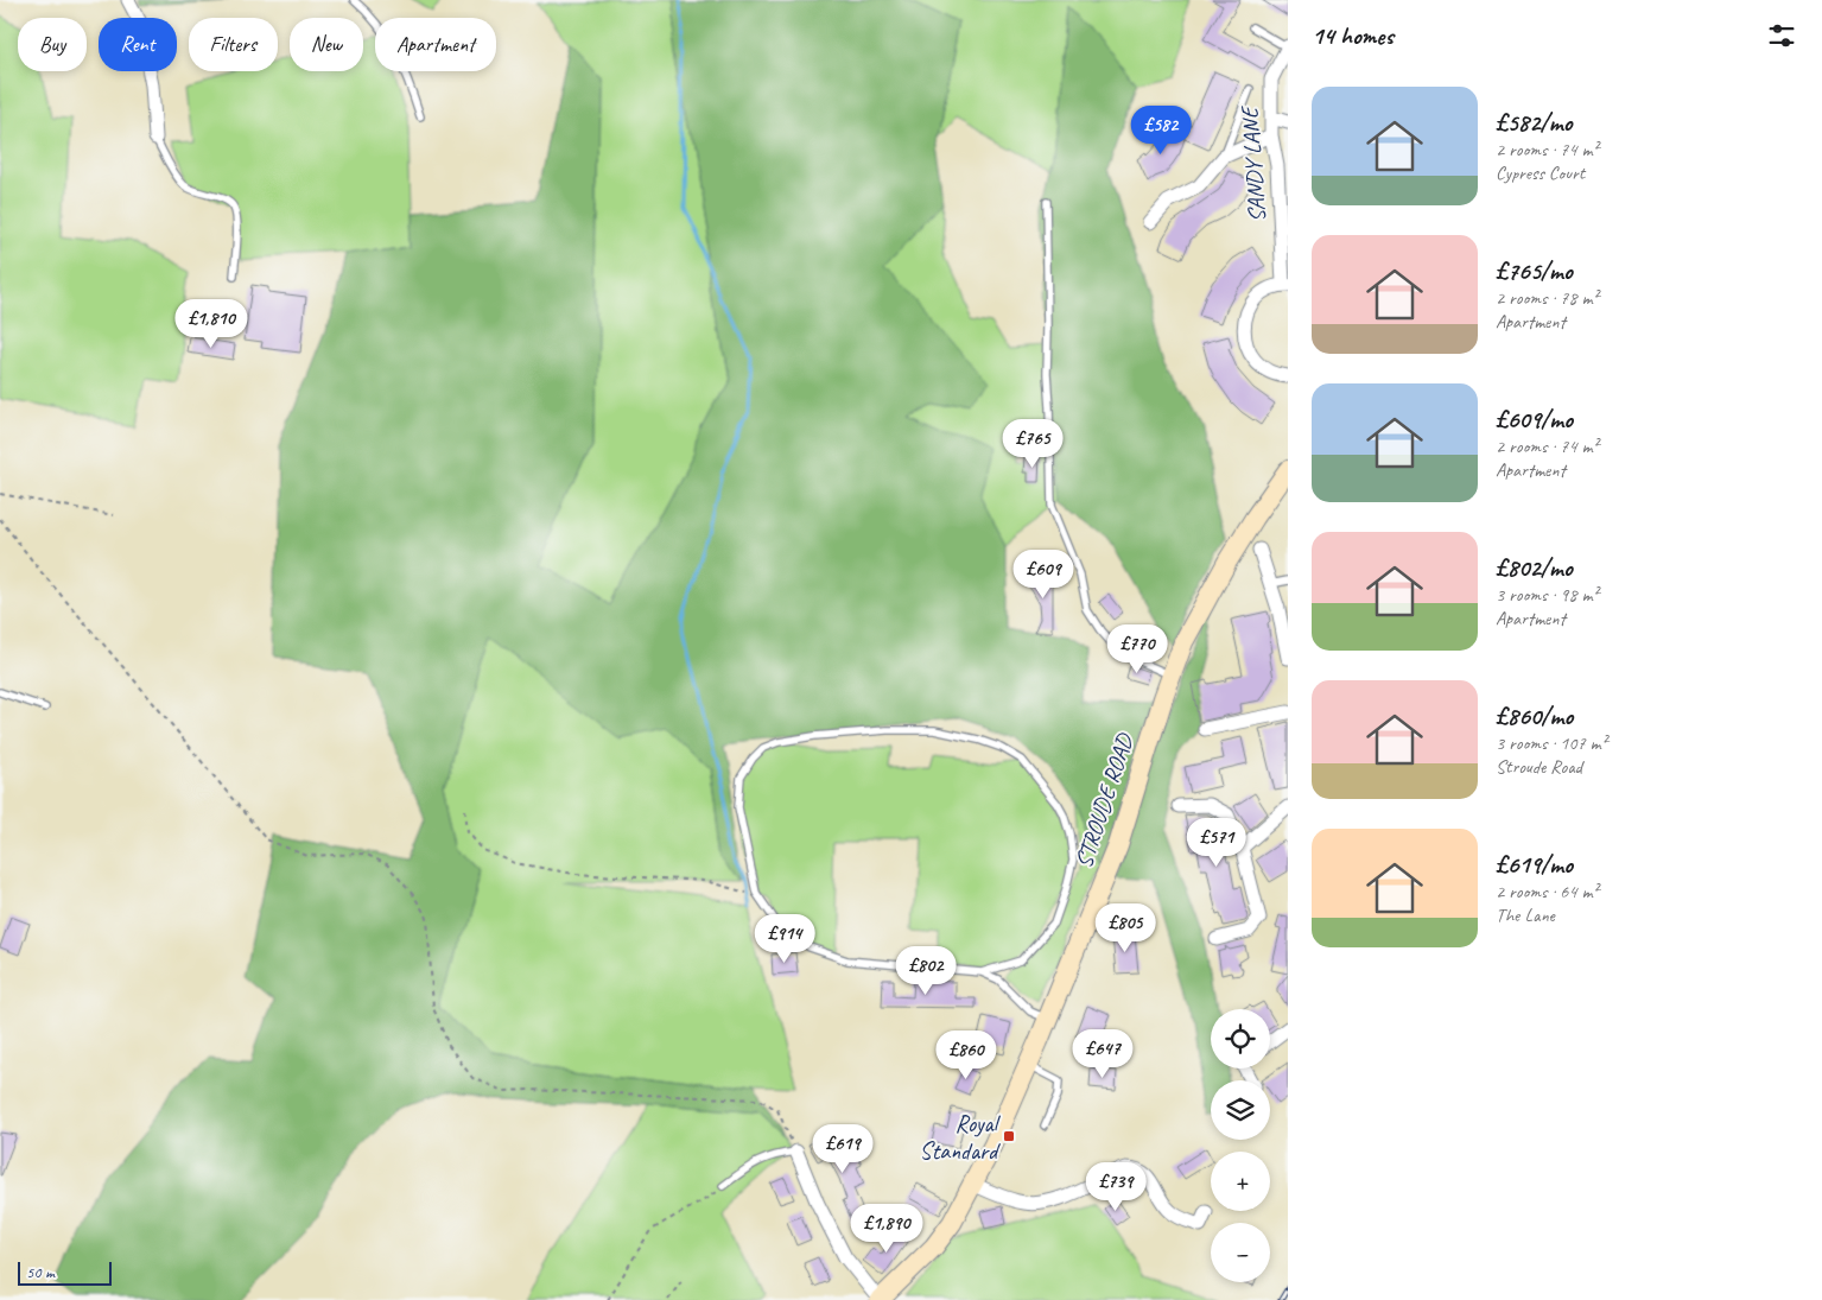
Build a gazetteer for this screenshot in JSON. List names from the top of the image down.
{
  "streets": {
    "street": ["SANDY LANE", "STROUDE ROAD"]
  },
  "places": {
    "transit": ["Royal Standard"]
  },
  "scale_bar": "50 m",
  "page": {
    "heading": "14 homes",
    "chip": [
      "Buy",
      "Rent",
      "Filters",
      "New",
      "Apartment"
    ],
    "list": [
      {
        "name": "£582/mo",
        "note": "2 rooms · 74 m² · Cypress Court"
      },
      {
        "name": "£765/mo",
        "note": "2 rooms · 78 m² · Apartment"
      },
      {
        "name": "£609/mo",
        "note": "2 rooms · 74 m² · Apartment"
      },
      {
        "name": "£802/mo",
        "note": "3 rooms · 98 m² · Apartment"
      },
      {
        "name": "£860/mo",
        "note": "3 rooms · 107 m² · Stroude Road"
      },
      {
        "name": "£619/mo",
        "note": "2 rooms · 64 m² · The Lane"
      }
    ],
    "price": [
      "£582",
      "£1,810",
      "£765",
      "£609",
      "£770",
      "£571",
      "£805",
      "£914",
      "£802",
      "£647",
      "£860",
      "£619",
      "£739",
      "£1,890"
    ],
    "map_buttons": ["+", "−"],
    "scale": "50 m"
  }
}
